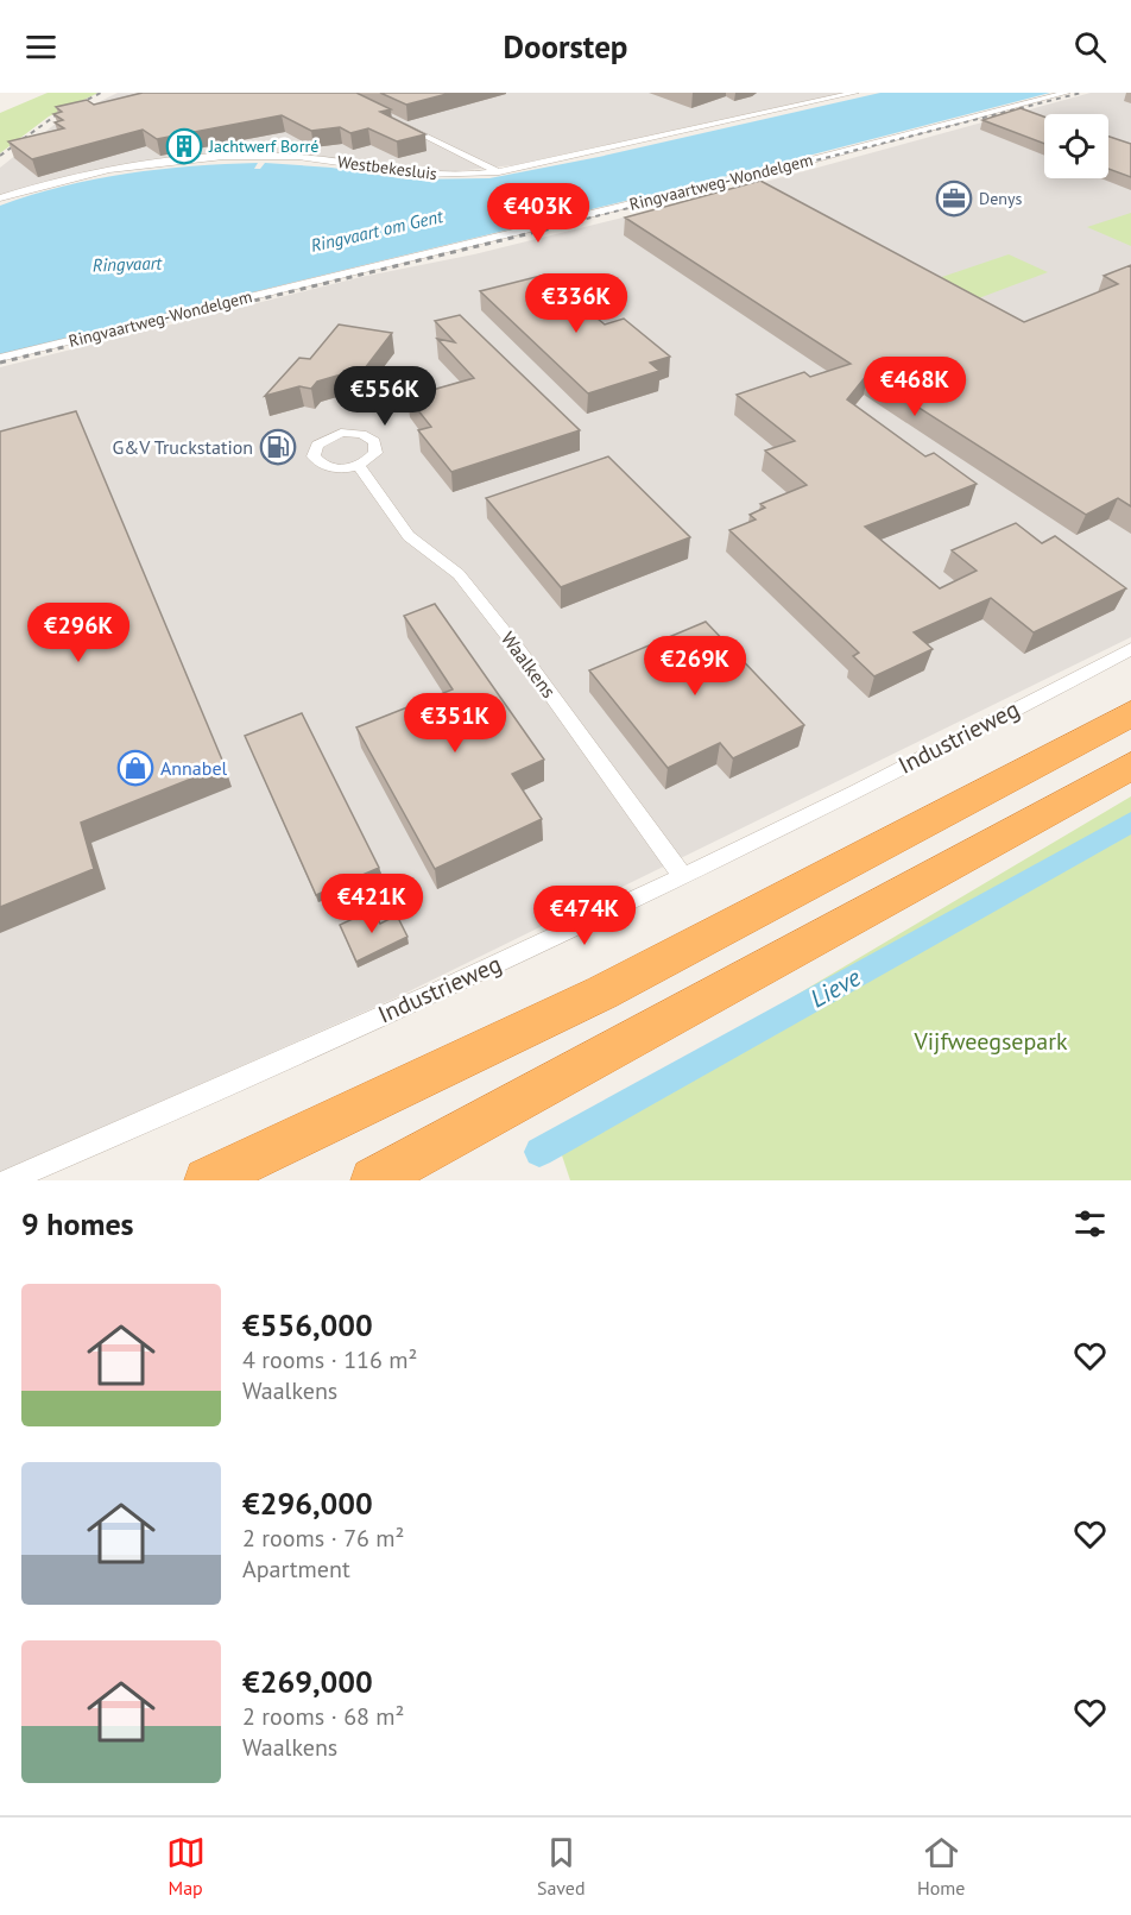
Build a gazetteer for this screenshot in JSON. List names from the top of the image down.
{
  "streets": {
    "street": [
      "Westbekesluis",
      "Ringvaartweg-Wondelgem",
      "Waalkens",
      "Industrieweg"
    ]
  },
  "crossings": [
    ["Waalkens", "Industrieweg"]
  ],
  "water": ["Ringvaart om Gent", "Ringvaart", "Lieve"],
  "parks": ["Vijfweegsepark"],
  "places": {
    "building": ["Jachtwerf Borré"],
    "office": ["Denys"],
    "fuel station": ["G&V Truckstation"],
    "shop": ["Annabel"]
  },
  "page": {
    "header": "Doorstep",
    "price": [
      "€403K",
      "€336K",
      "€468K",
      "€556K",
      "€296K",
      "€269K",
      "€351K",
      "€421K",
      "€474K"
    ],
    "heading": "9 homes",
    "list": [
      {
        "name": "€556,000",
        "note": "4 rooms · 116 m² · Waalkens"
      },
      {
        "name": "€296,000",
        "note": "2 rooms · 76 m² · Apartment"
      },
      {
        "name": "€269,000",
        "note": "2 rooms · 68 m² · Waalkens"
      }
    ],
    "tabs": ["Map", "Saved", "Home"]
  }
}
